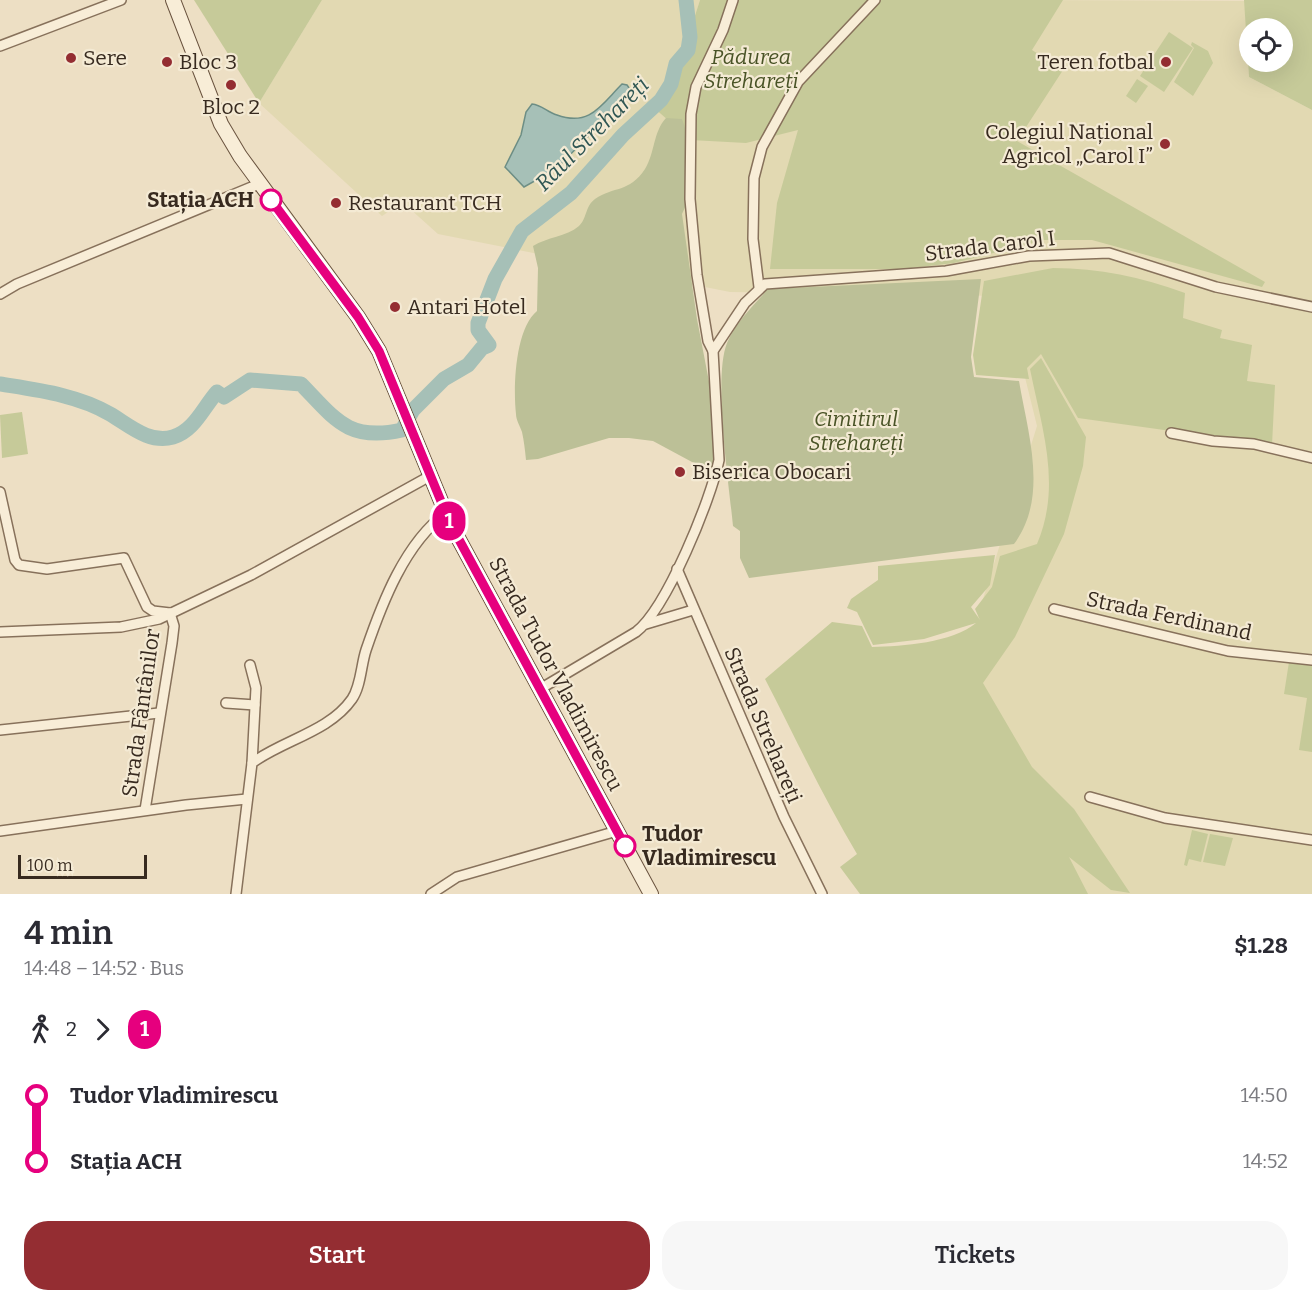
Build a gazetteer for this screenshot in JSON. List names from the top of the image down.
{
  "streets": {
    "main road": ["Strada Tudor Vladimirescu"],
    "street": [
      "Strada Carol I",
      "Strada Ferdinand",
      "Strada Fântânilor",
      "Strada Strehareți"
    ]
  },
  "water": ["Râul Strehareți"],
  "parks": ["Pădurea Strehareți", "Cimitirul Strehareți"],
  "places": [
    "Sere",
    "Bloc 3",
    "Teren fotbal",
    "Bloc 2",
    "Colegiul Național Agricol „Carol I”",
    "Stația ACH",
    "Restaurant TCH",
    "Antari Hotel",
    "Biserica Obocari",
    "Tudor Vladimirescu"
  ],
  "lines": ["bus line 1"],
  "scale_bar": "100 m",
  "page": {
    "on_map": "1",
    "scale": "100 m",
    "heading": ["4 min", "14:48 – 14:52 · Bus", "$1.28"],
    "legs": ["2", "1"],
    "list": [
      {
        "name": "Tudor Vladimirescu",
        "value": "14:50"
      },
      {
        "name": "Stația ACH",
        "value": "14:52"
      }
    ],
    "buttons": ["Start", "Tickets"]
  }
}
